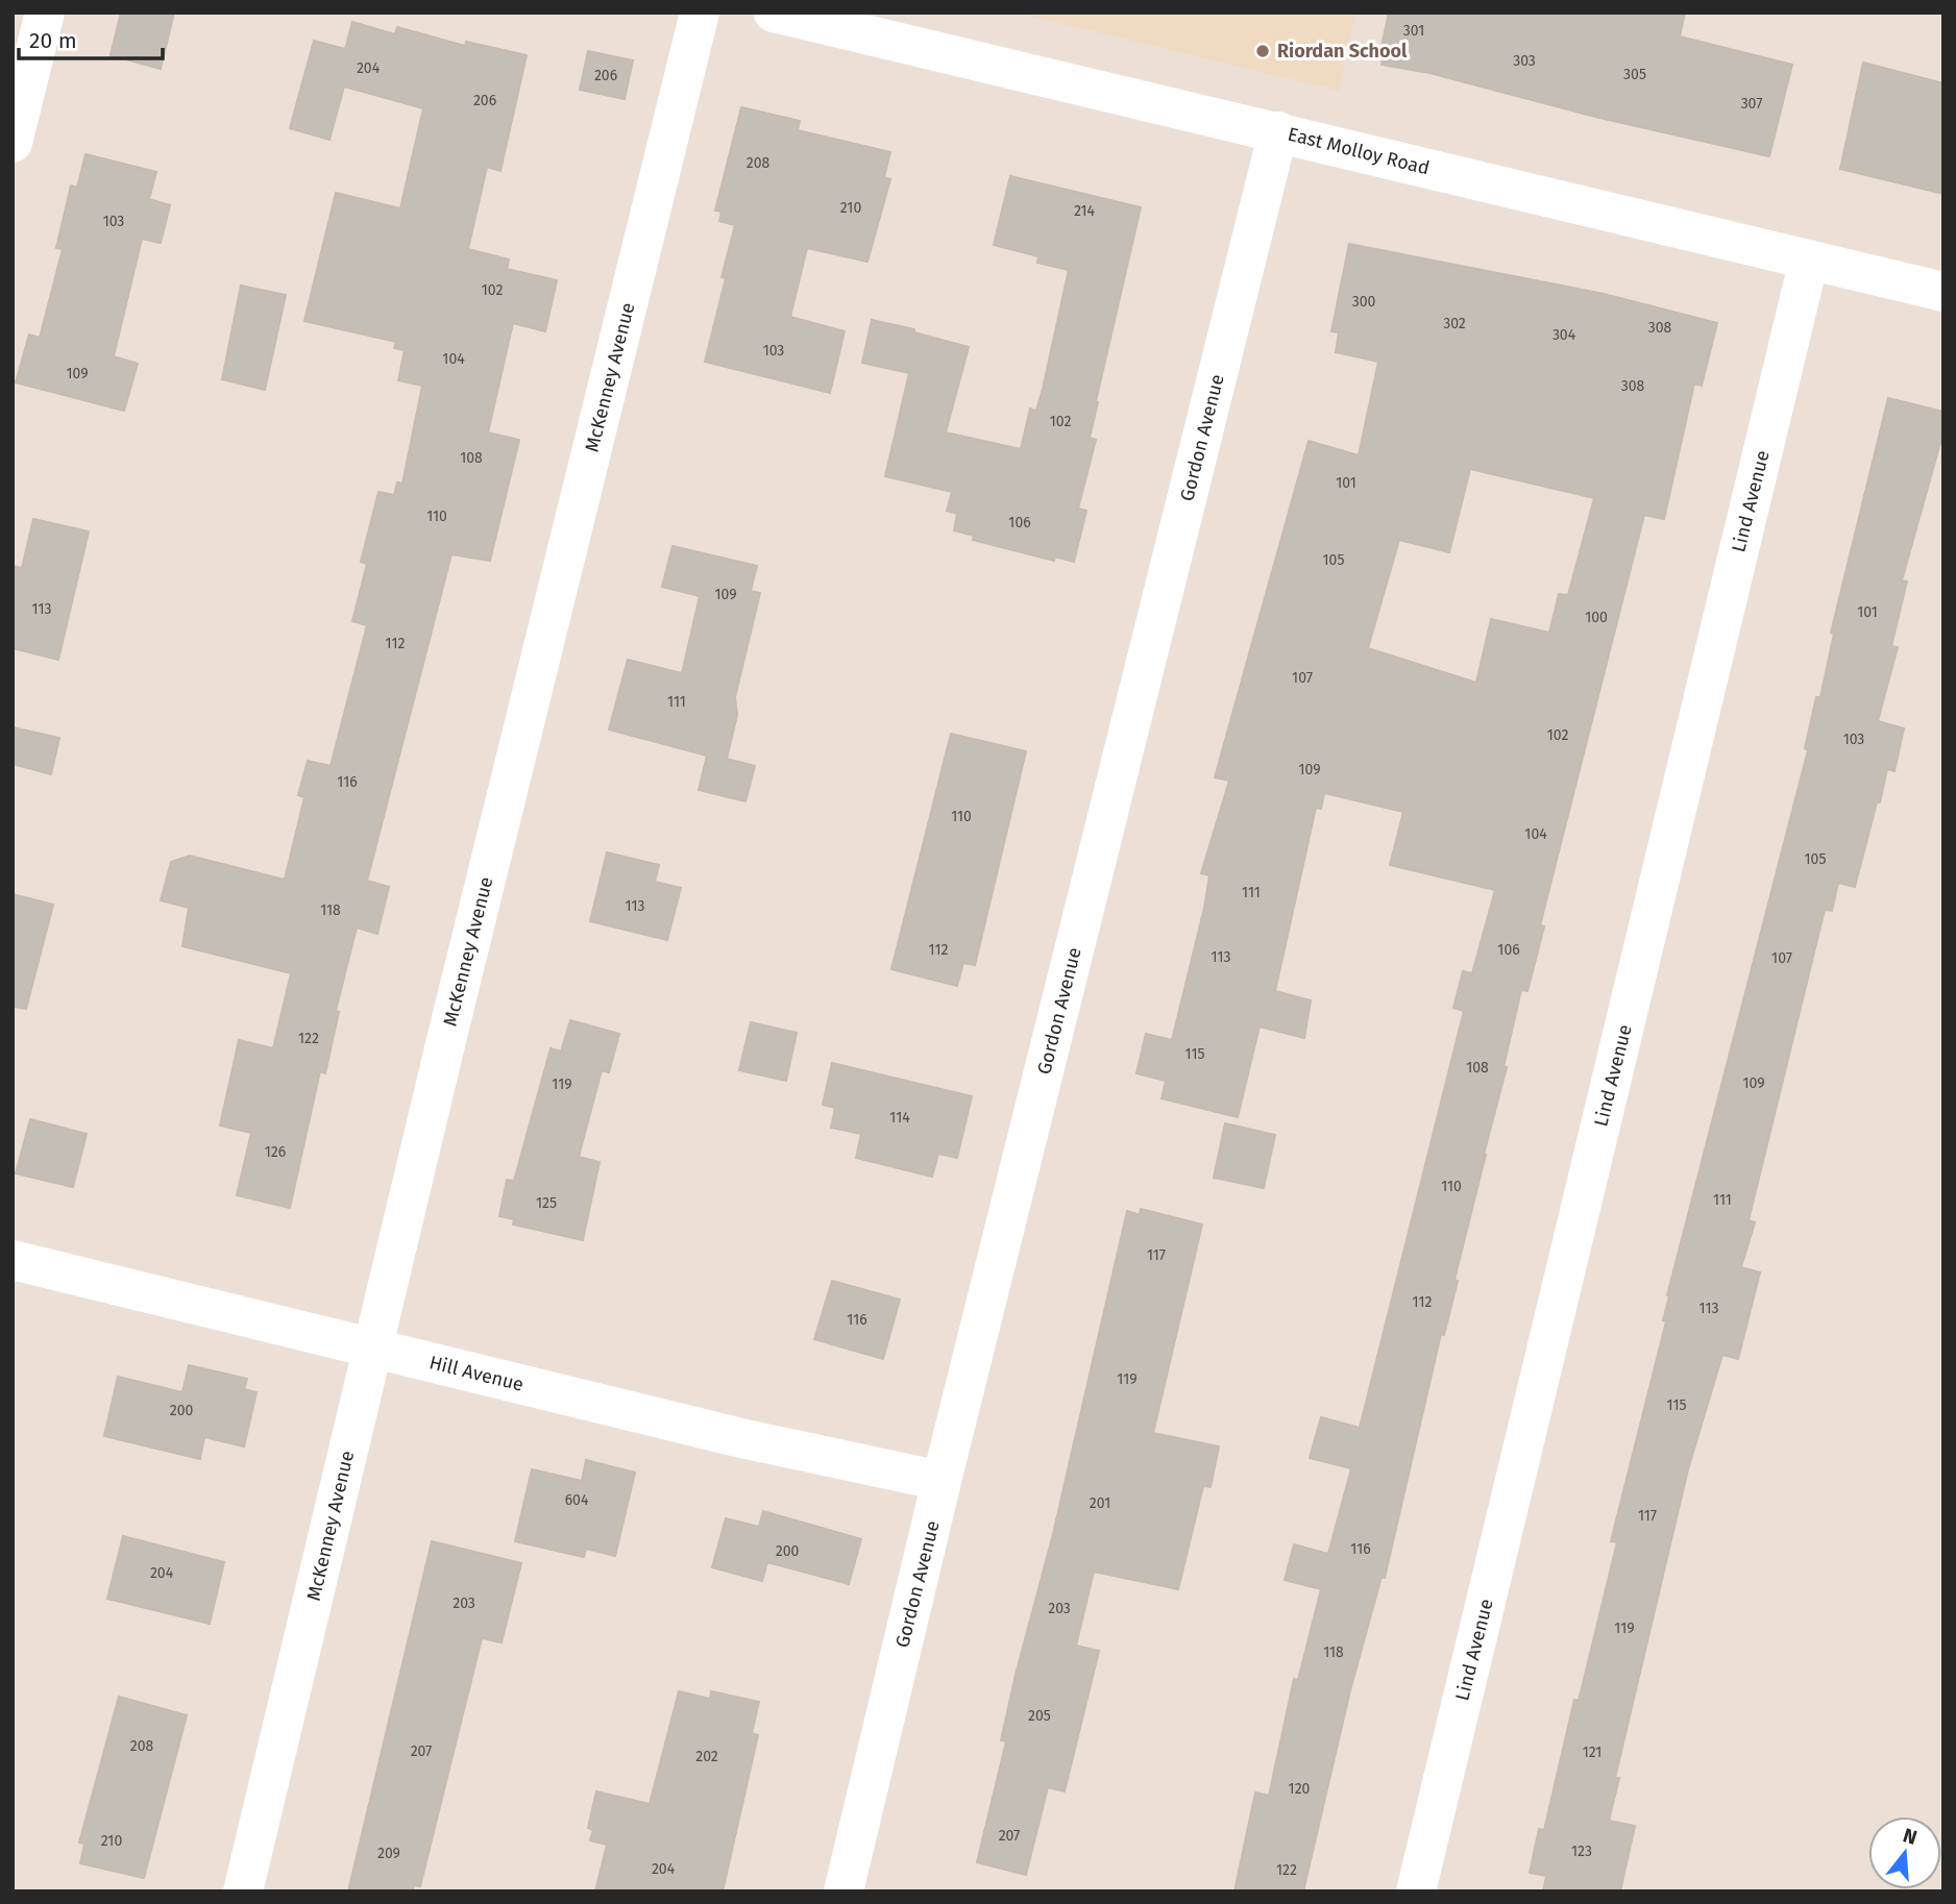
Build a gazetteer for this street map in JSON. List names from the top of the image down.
{
  "streets": {
    "street": [
      "East Molloy Road",
      "McKenney Avenue",
      "Gordon Avenue",
      "Lind Avenue",
      "Hill Avenue"
    ]
  },
  "crossings": [
    ["East Molloy Road", "Gordon Avenue"],
    ["East Molloy Road", "Lind Avenue"],
    ["McKenney Avenue", "Hill Avenue"],
    ["Gordon Avenue", "Hill Avenue"]
  ],
  "places": ["Riordan School"],
  "house_numbers": [
    "301",
    "303",
    "204",
    "305",
    "206",
    "206",
    "307",
    "208",
    "210",
    "214",
    "103",
    "102",
    "300",
    "302",
    "308",
    "304",
    "103",
    "104",
    "109",
    "308",
    "102",
    "108",
    "101",
    "110",
    "106",
    "105",
    "109",
    "113",
    "101",
    "100",
    "112",
    "107",
    "111",
    "102",
    "103",
    "109",
    "116",
    "110",
    "104",
    "105",
    "111",
    "113",
    "118",
    "112",
    "106",
    "113",
    "107",
    "122",
    "115",
    "108",
    "109",
    "119",
    "114",
    "126",
    "110",
    "111",
    "125",
    "117",
    "112",
    "113",
    "116",
    "119",
    "115",
    "200",
    "604",
    "201",
    "117",
    "116",
    "200",
    "204",
    "203",
    "203",
    "119",
    "118",
    "205",
    "208",
    "207",
    "121",
    "202",
    "120",
    "207",
    "210",
    "123",
    "209",
    "204",
    "122"
  ],
  "scale_bar": "20 m",
  "north": "top"
}
